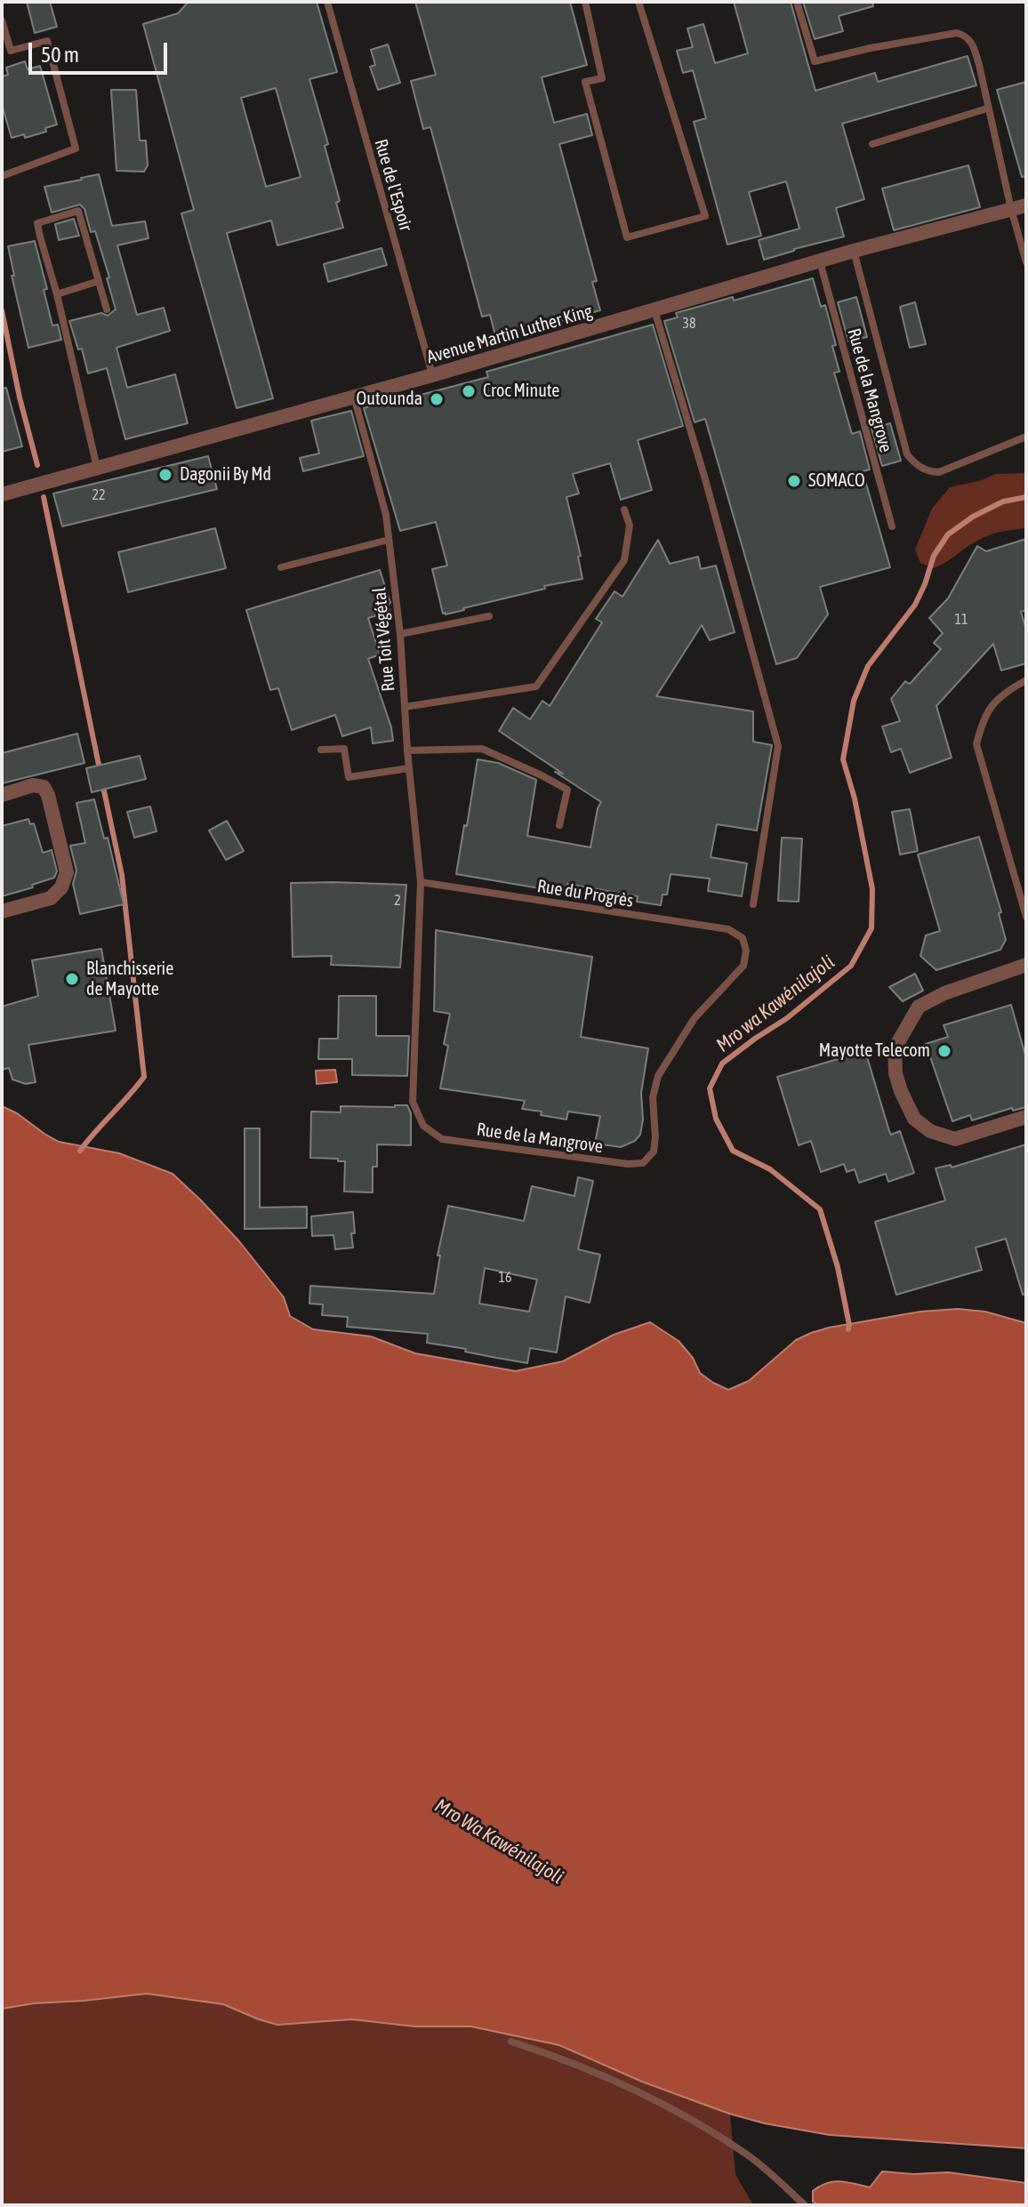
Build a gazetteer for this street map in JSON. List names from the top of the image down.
{
  "streets": {
    "street": ["Avenue Martin Luther King"],
    "lane": [
      "Rue de l'Espoir",
      "Rue de la Mangrove",
      "Rue Toit Végétal",
      "Rue du Progrès"
    ]
  },
  "crossings": [
    ["Rue de l'Espoir", "Avenue Martin Luther King"],
    ["Avenue Martin Luther King", "Rue de la Mangrove"],
    ["Avenue Martin Luther King", "Rue Toit Végétal"],
    ["Rue de la Mangrove", "Rue Toit Végétal"],
    ["Rue de la Mangrove", "Rue du Progrès"],
    ["Rue Toit Végétal", "Rue du Progrès"]
  ],
  "water": ["Mro wa Kawénilajoli", "Mro Wa Kawénilajoli"],
  "places": [
    "Croc Minute",
    "Outounda",
    "Dagonii By Md",
    "SOMACO",
    "Blanchisserie de Mayotte",
    "Mayotte Telecom"
  ],
  "house_numbers": [
    "38",
    "22",
    "11",
    "2",
    "16"
  ],
  "scale_bar": "50 m"
}
